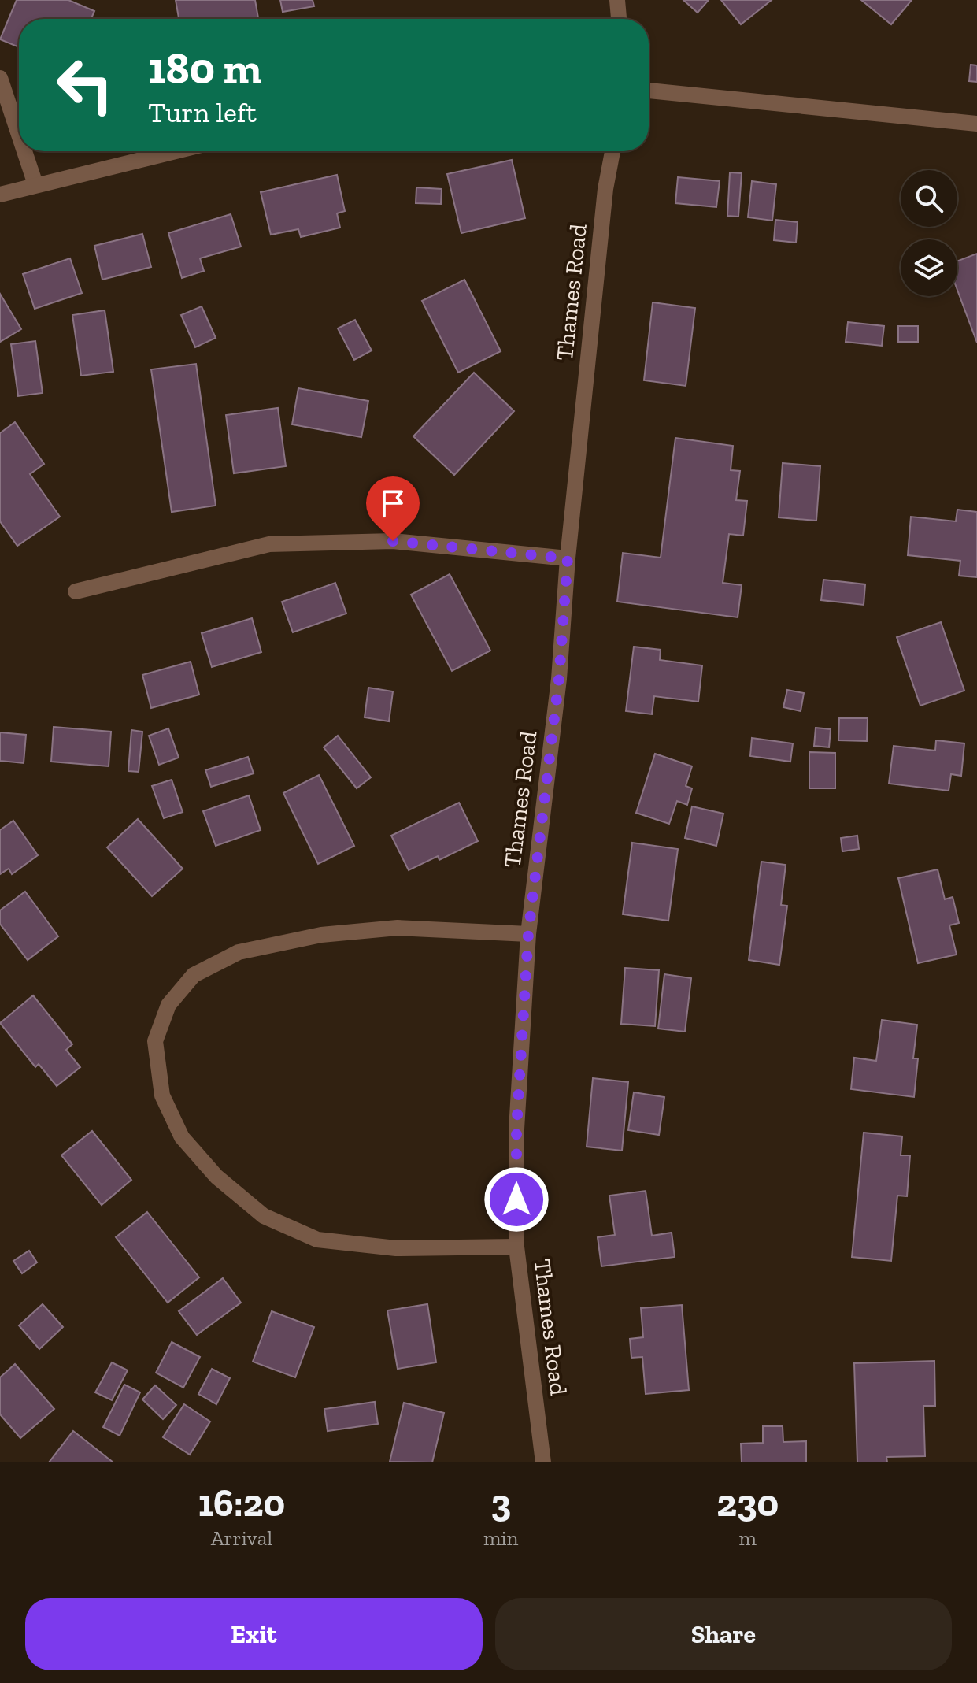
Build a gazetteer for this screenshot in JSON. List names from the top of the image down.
{
  "streets": {
    "street": ["Thames Road"]
  },
  "page": {
    "turn": ["180 m", "Turn left"],
    "eta": [
      "16:20",
      "Arrival",
      "3",
      "min",
      "230",
      "m"
    ],
    "buttons": ["Exit", "Share"]
  }
}
